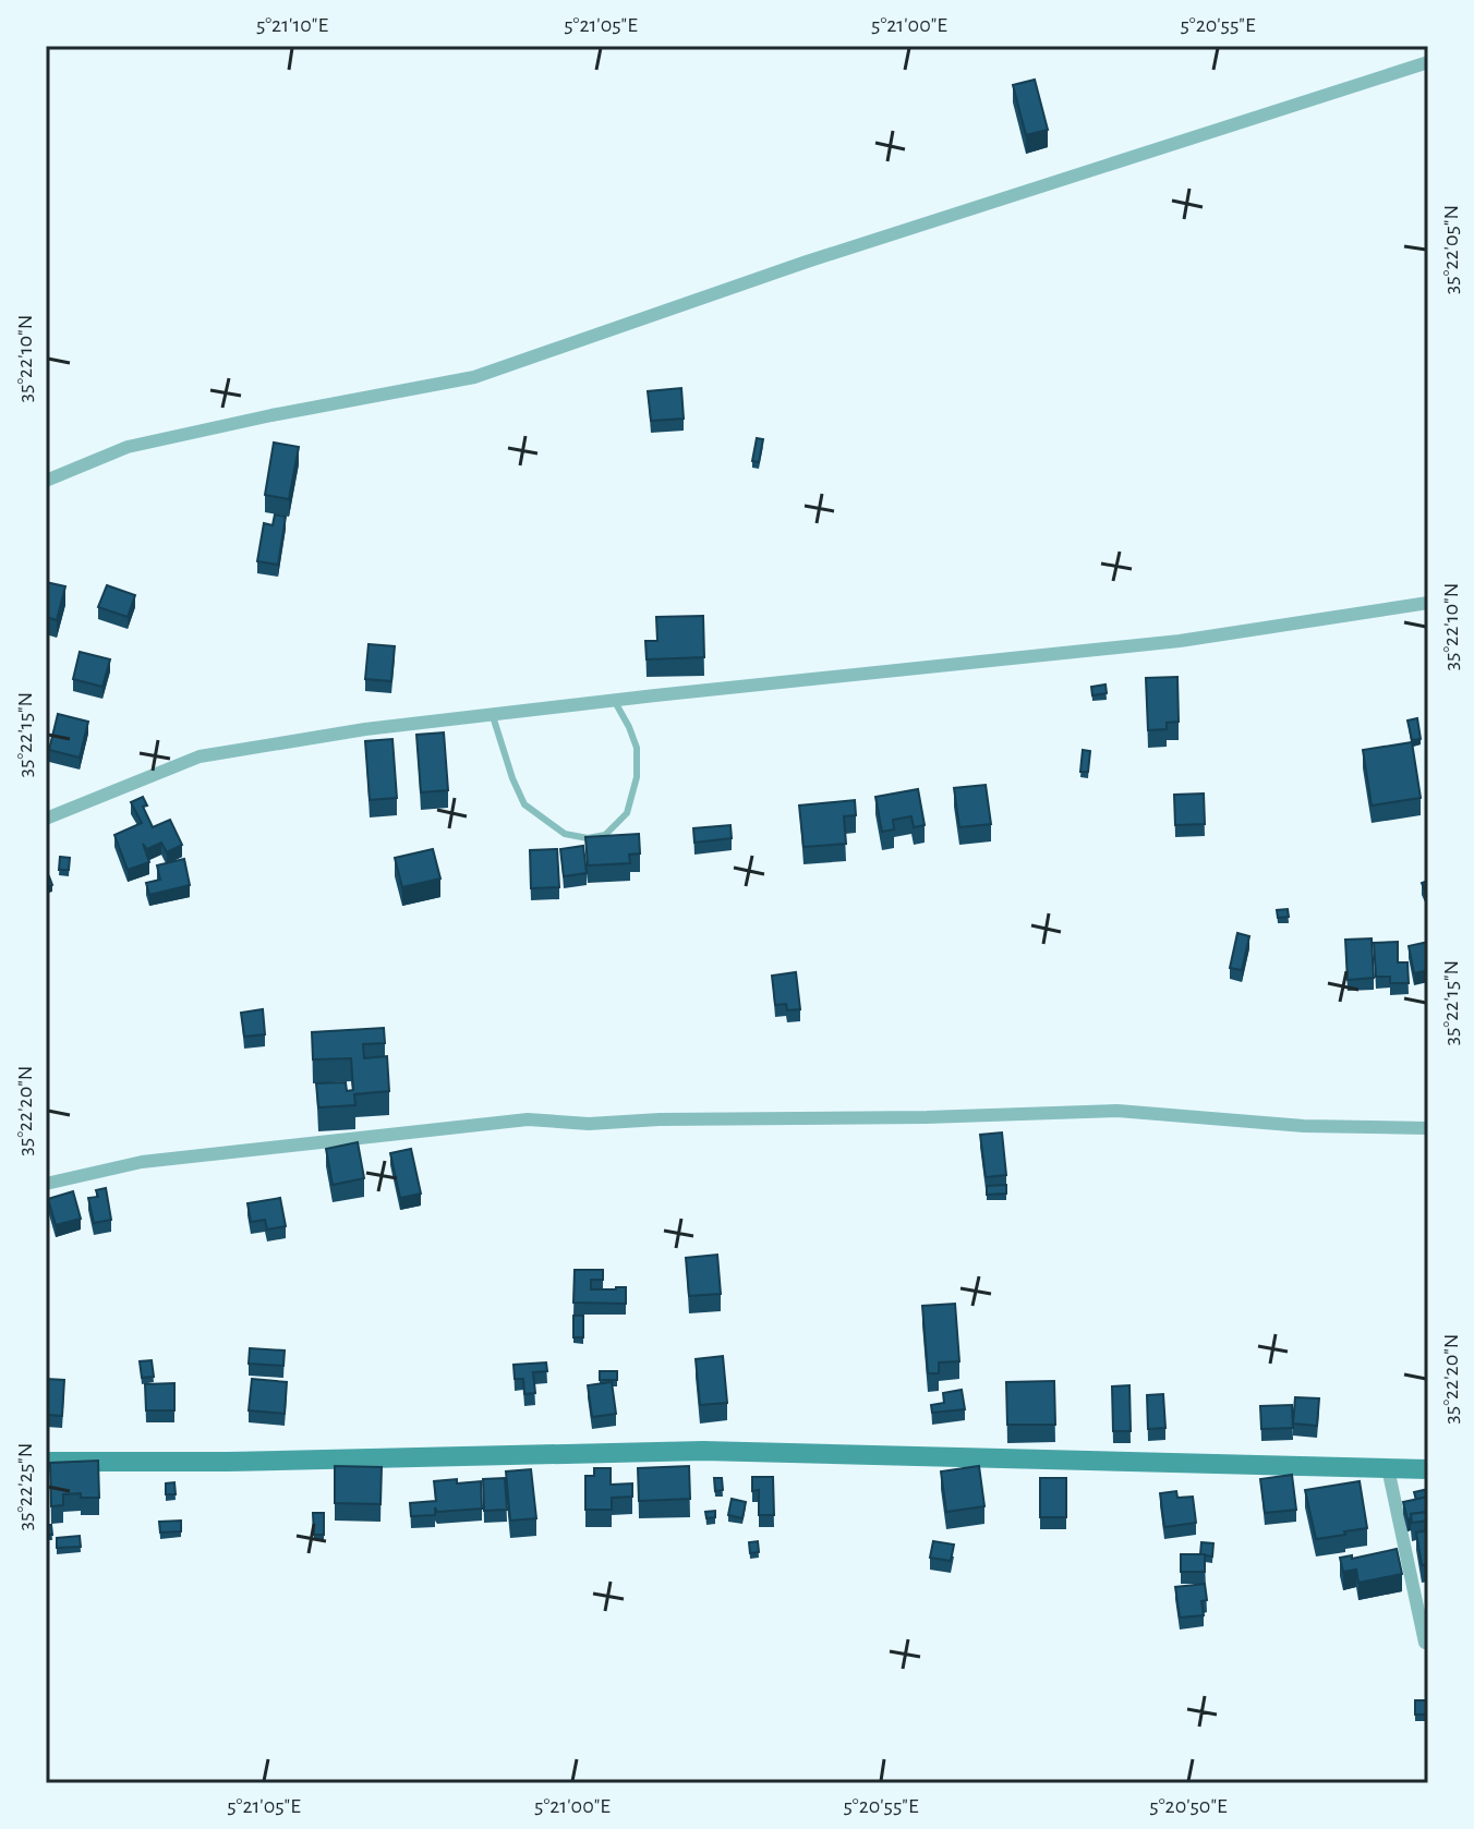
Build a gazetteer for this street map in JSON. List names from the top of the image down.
{
  "coordinates": [
    "5°21'10\"E",
    "5°21'05\"E",
    "5°21'00\"E",
    "5°20'55\"E",
    "35°22'05\"N",
    "35°22'10\"N",
    "35°22'15\"N",
    "35°22'20\"N",
    "35°22'25\"N",
    "5°20'50\"E"
  ]
}
